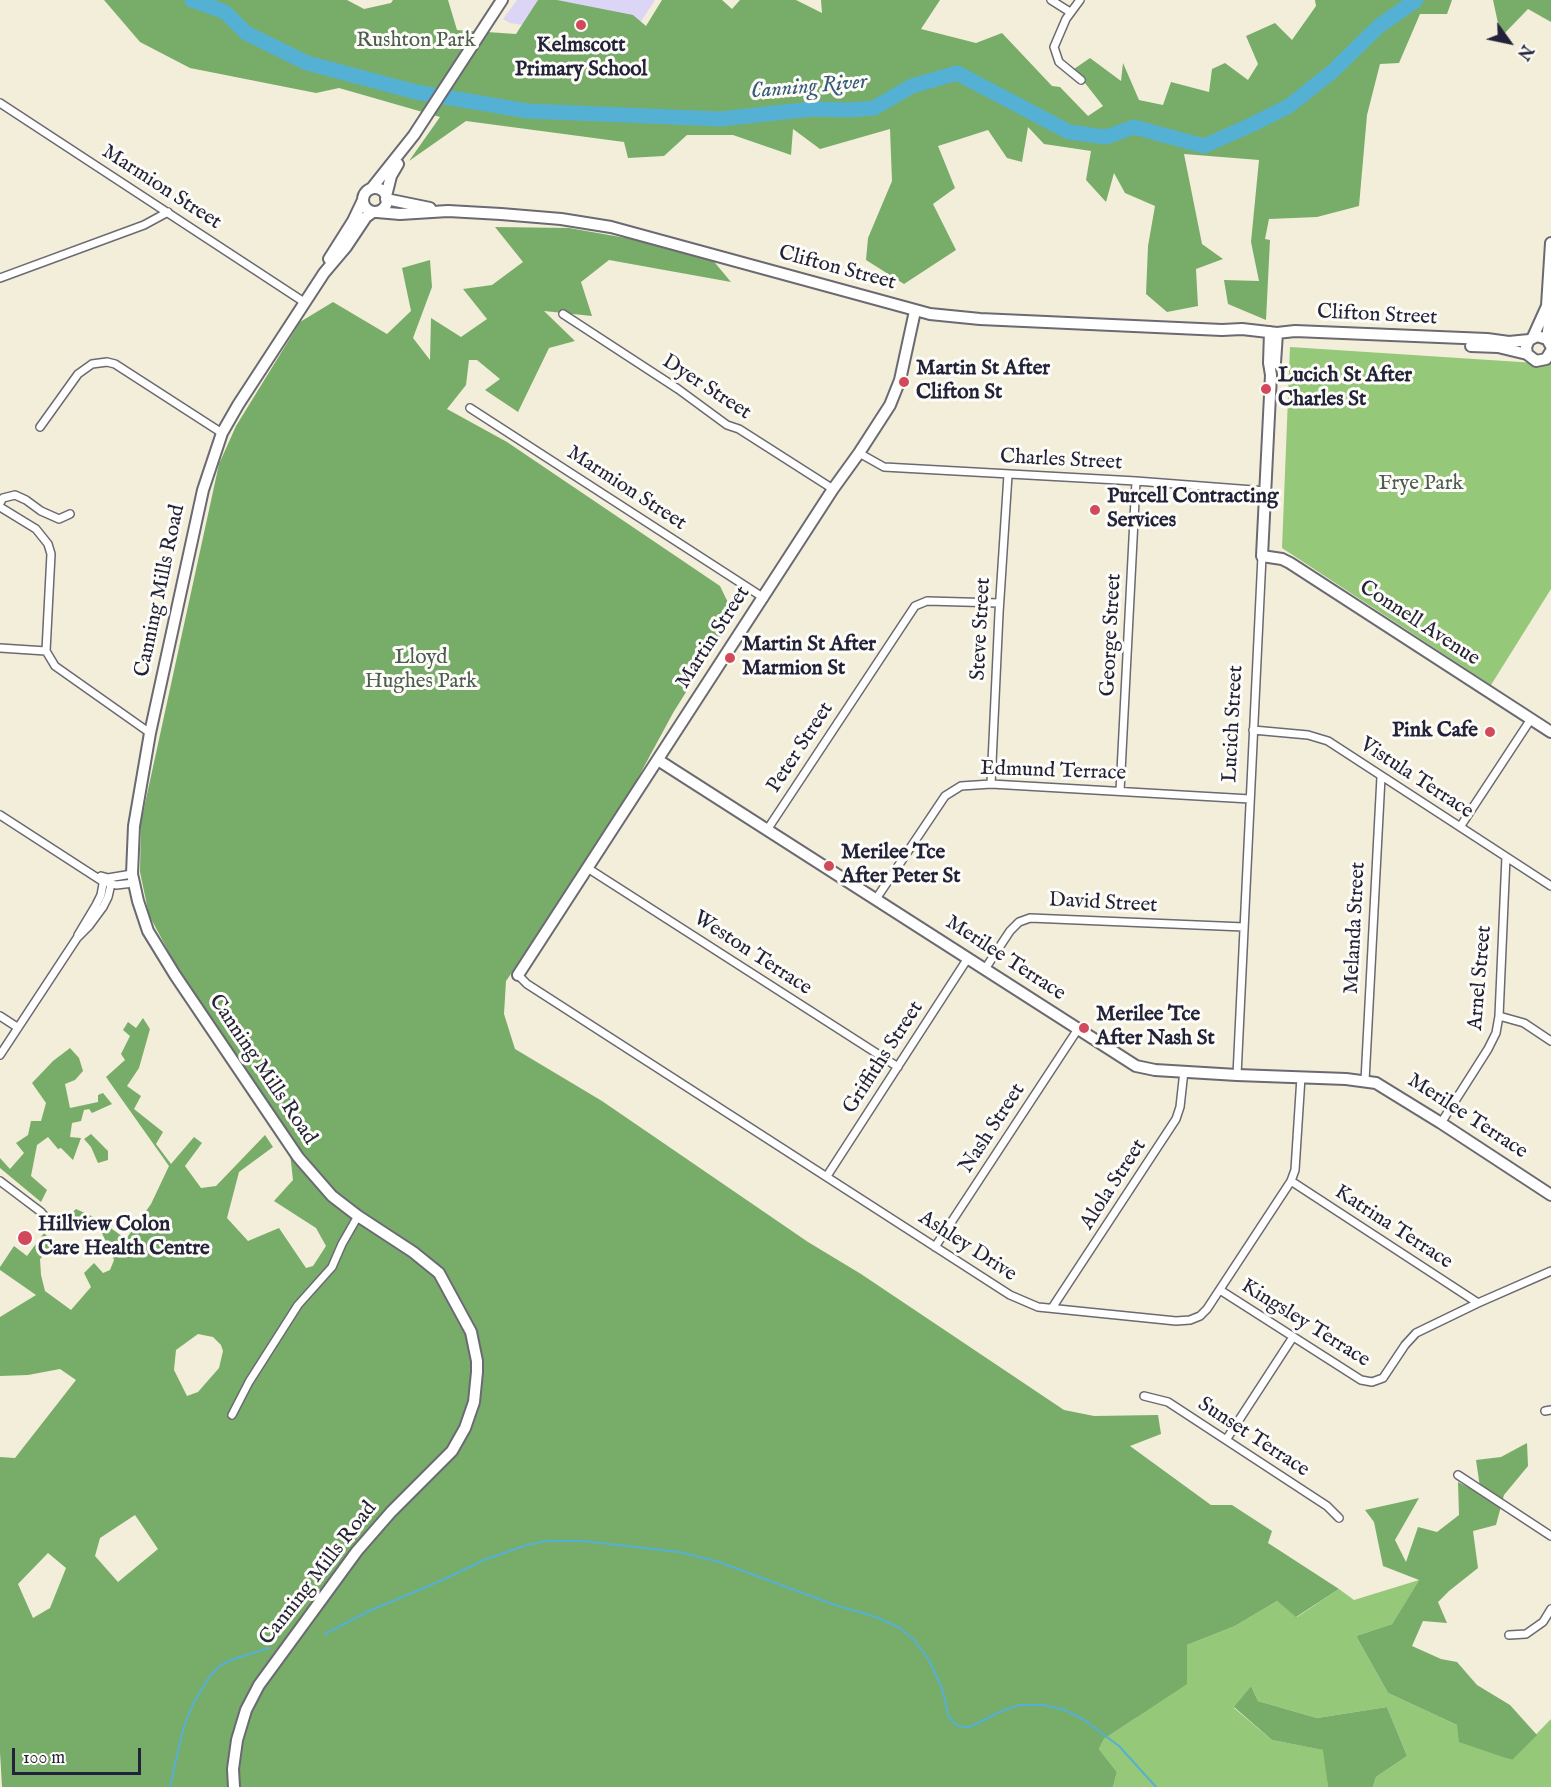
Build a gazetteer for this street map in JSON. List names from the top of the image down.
{
  "streets": {
    "main road": [
      "Clifton Street",
      "Canning Mills Road",
      "Connell Avenue",
      "Martin Street",
      "Lucich Street",
      "Merilee Terrace"
    ],
    "street": [
      "Marmion Street",
      "Dyer Street",
      "Charles Street",
      "Steve Street",
      "George Street",
      "Peter Street",
      "Edmund Terrace",
      "Vistula Terrace",
      "David Street",
      "Melanda Street",
      "Weston Terrace",
      "Arnel Street",
      "Griffiths Street",
      "Nash Street",
      "Alola Street",
      "Katrina Terrace",
      "Ashley Drive",
      "Kingsley Terrace",
      "Sunset Terrace"
    ]
  },
  "crossings": [
    ["Marmion Street", "Canning Mills Road"],
    ["Marmion Street", "Martin Street"],
    ["Clifton Street", "Canning Mills Road"],
    ["Clifton Street", "Martin Street"],
    ["Clifton Street", "Lucich Street"],
    ["Dyer Street", "Martin Street"],
    ["Charles Street", "Steve Street"],
    ["Charles Street", "George Street"],
    ["Charles Street", "Martin Street"],
    ["Charles Street", "Lucich Street"],
    ["Connell Avenue", "Lucich Street"],
    ["Steve Street", "Peter Street"],
    ["Steve Street", "Edmund Terrace"],
    ["George Street", "Edmund Terrace"],
    ["Martin Street", "Weston Terrace"],
    ["Martin Street", "Merilee Terrace"],
    ["Martin Street", "Ashley Drive"],
    ["Lucich Street", "Edmund Terrace"],
    ["Lucich Street", "Vistula Terrace"],
    ["Lucich Street", "David Street"],
    ["Lucich Street", "Merilee Terrace"],
    ["Peter Street", "Merilee Terrace"],
    ["Edmund Terrace", "Merilee Terrace"],
    ["Vistula Terrace", "Melanda Street"],
    ["Vistula Terrace", "Arnel Street"],
    ["David Street", "Merilee Terrace"],
    ["Melanda Street", "Merilee Terrace"],
    ["Weston Terrace", "Griffiths Street"],
    ["Merilee Terrace", "Arnel Street"],
    ["Merilee Terrace", "Griffiths Street"],
    ["Merilee Terrace", "Nash Street"],
    ["Merilee Terrace", "Alola Street"],
    ["Merilee Terrace", "Ashley Drive"],
    ["Griffiths Street", "Ashley Drive"],
    ["Nash Street", "Ashley Drive"],
    ["Alola Street", "Ashley Drive"],
    ["Katrina Terrace", "Ashley Drive"],
    ["Katrina Terrace", "Kingsley Terrace"],
    ["Ashley Drive", "Kingsley Terrace"]
  ],
  "water": ["Canning River"],
  "parks": ["Rushton Park", "Frye Park", "Lloyd Hughes Park"],
  "places": [
    "Kelmscott Primary School",
    "Martin St After Clifton St",
    "Lucich St After Charles St",
    "Purcell Contracting Services",
    "Martin St After Marmion St",
    "Pink Cafe",
    "Merilee Tce After Peter St",
    "Merilee Tce After Nash St",
    "Hillview Colon Care Health Centre"
  ],
  "scale_bar": "100 m",
  "north": "bottom right"
}
